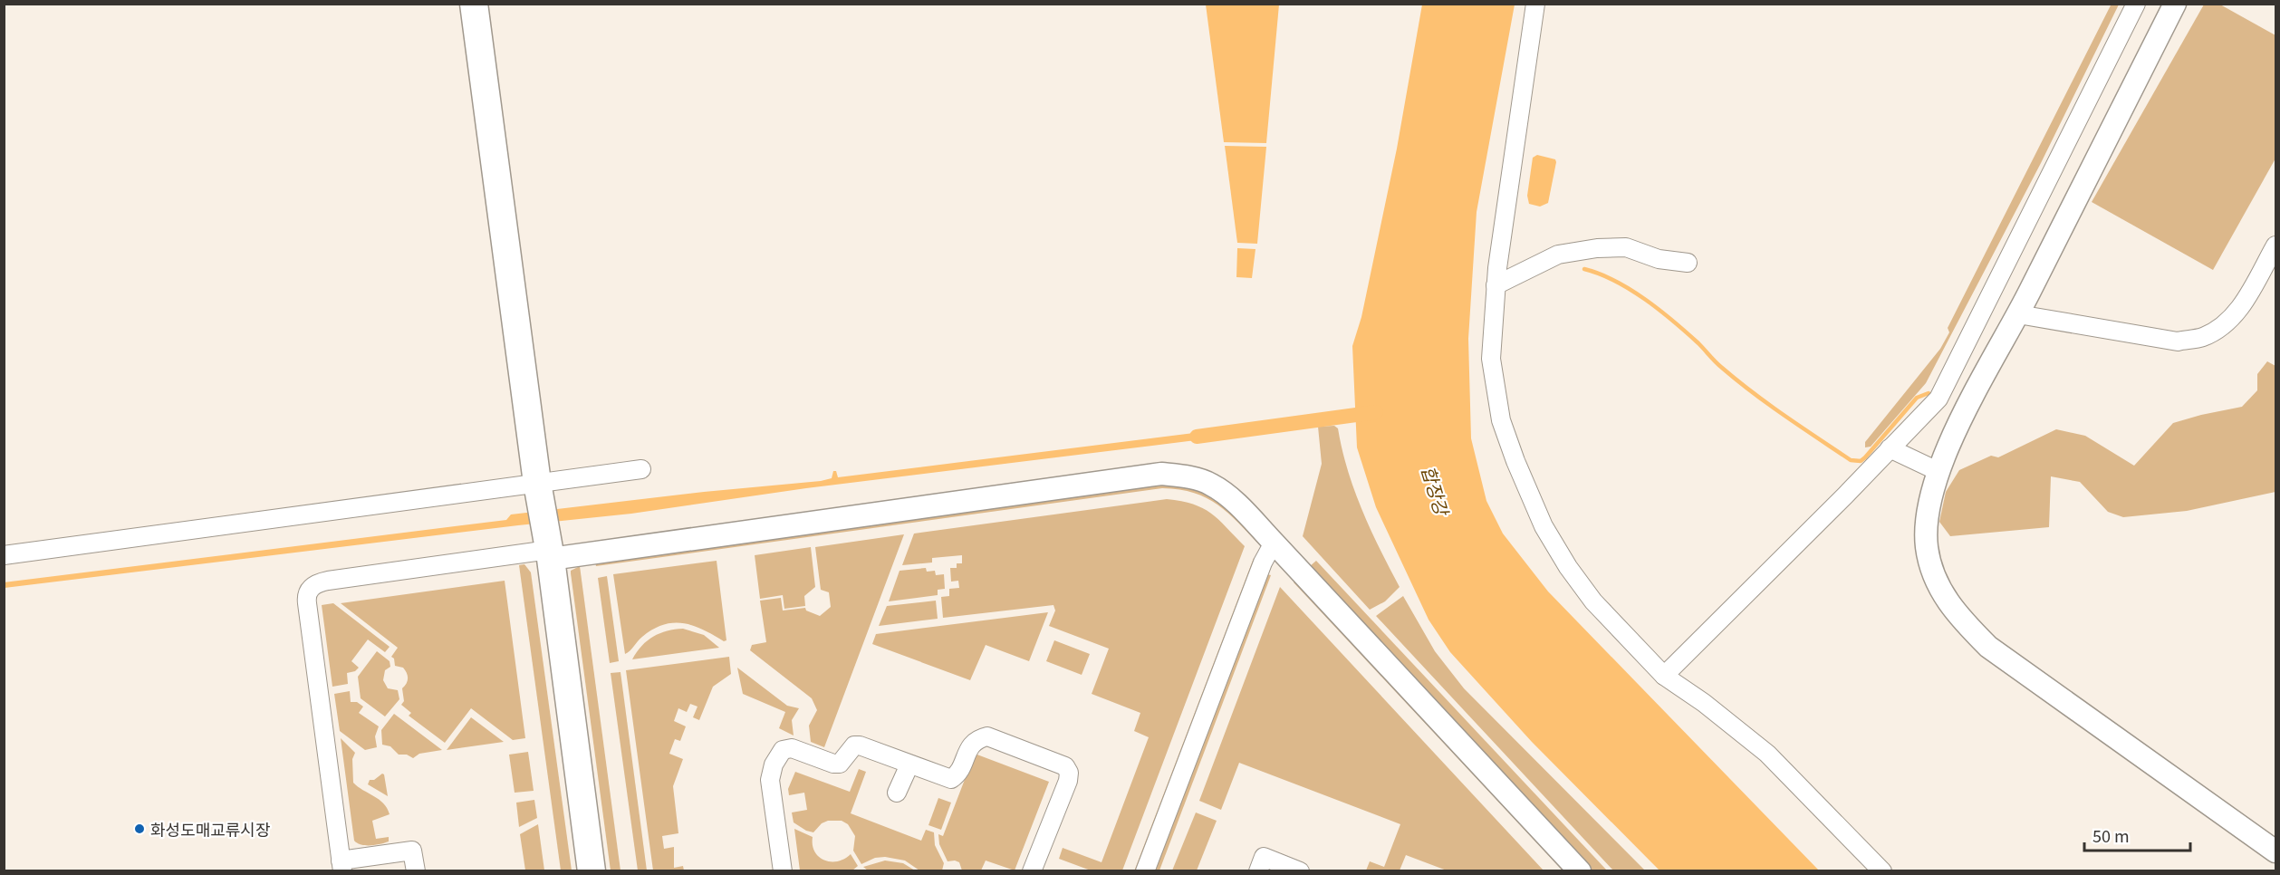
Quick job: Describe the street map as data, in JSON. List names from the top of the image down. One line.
{"water":["합장강"],"places":["화성도매교류시장"],"scale_bar":"50 m"}
